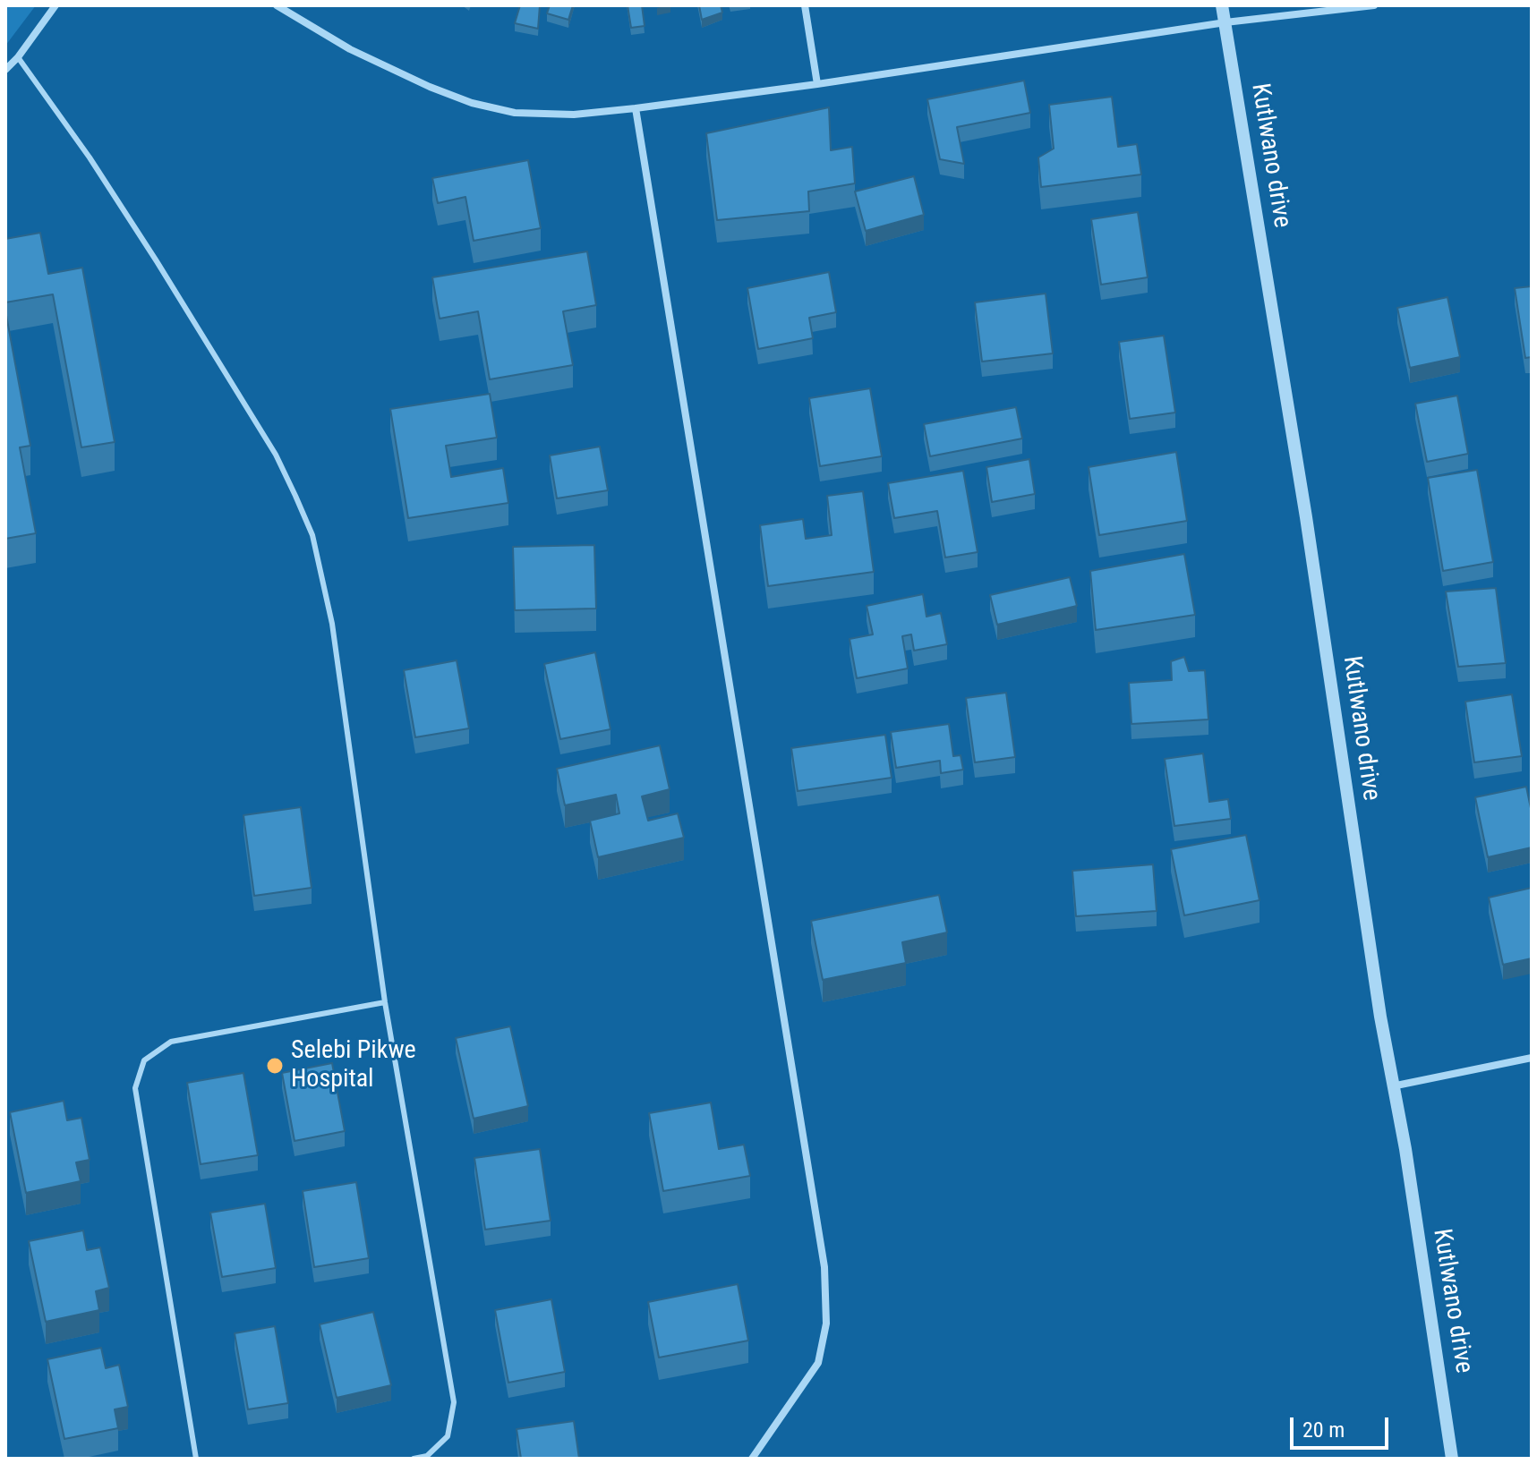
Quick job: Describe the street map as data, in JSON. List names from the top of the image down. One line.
{"streets":{"street":["Kutlwano drive"]},"places":["Selebi Pikwe Hospital"],"scale_bar":"20 m"}
